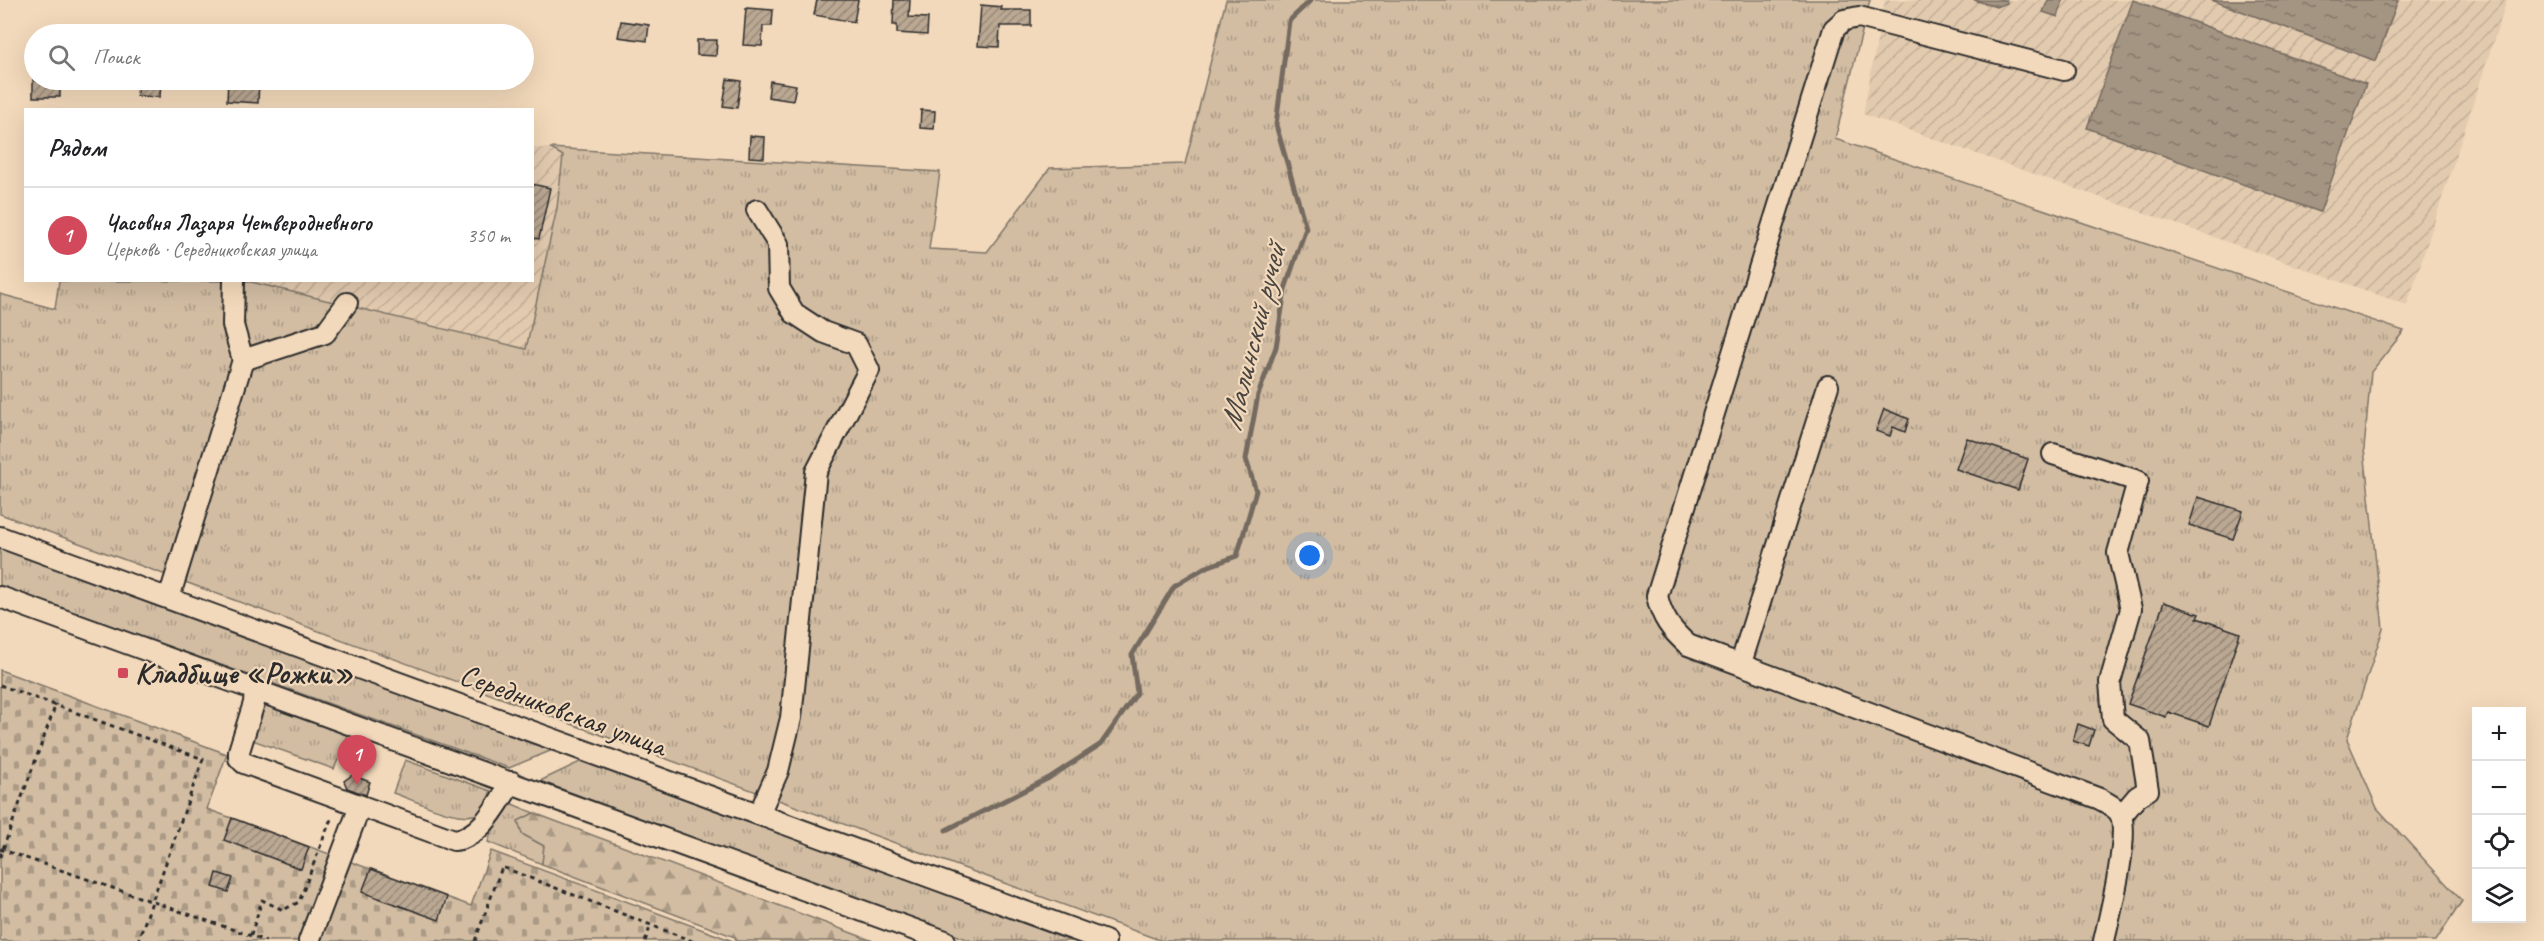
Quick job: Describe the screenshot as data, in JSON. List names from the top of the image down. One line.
{"streets":{"street":["Середниковская улица"]},"water":["Малинский ручей"],"places":{"transit":["Кладбище «Рожки»"]},"page":{"search":"Поиск","heading":"Рядом","list":[{"mark":"1","name":"Часовня Лазаря Четверодневного","note":"Церковь · Середниковская улица","value":"350 m"}],"map_buttons":["+","−"],"pins":"1"}}
